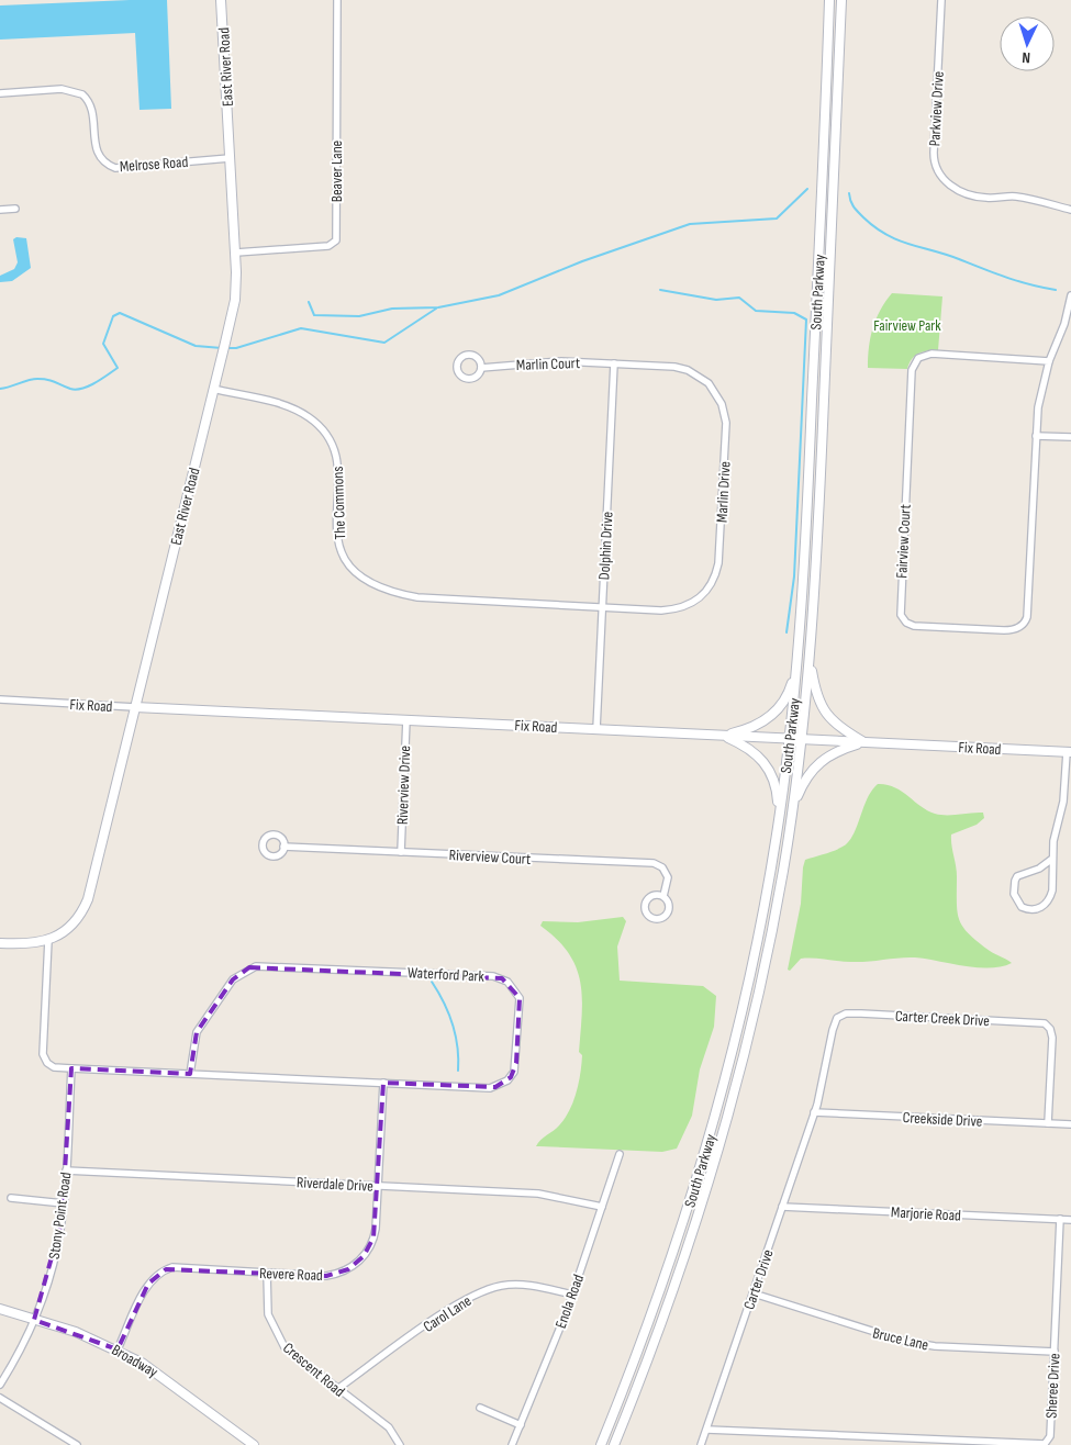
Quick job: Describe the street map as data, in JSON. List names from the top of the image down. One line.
{"streets":{"main road":["East River Road","South Parkway","Fix Road","Broadway"],"street":["Parkview Drive","Melrose Road","Beaver Lane","Marlin Court","Marlin Drive","The Commons","Fairview Court","Dolphin Drive","Riverview Drive","Riverview Court","Waterford Park","Carter Creek Drive","Creekside Drive","Riverdale Drive","Marjorie Road","Stony Point Road","Revere Road","Carter Drive","Enola Road","Carol Lane","Bruce Lane","Crescent Road","Sheree Drive"]},"crossings":[["East River Road","Melrose Road"],["East River Road","Beaver Lane"],["East River Road","The Commons"],["East River Road","Fix Road"],["East River Road","Waterford Park"],["South Parkway","Fix Road"],["Marlin Court","Marlin Drive"],["Marlin Court","Dolphin Drive"],["Marlin Drive","The Commons"],["Marlin Drive","Dolphin Drive"],["The Commons","Dolphin Drive"],["Dolphin Drive","Fix Road"],["Fix Road","Riverview Drive"],["Riverview Drive","Riverview Court"],["Waterford Park","Stony Point Road"],["Waterford Park","Revere Road"],["Carter Creek Drive","Creekside Drive"],["Carter Creek Drive","Carter Drive"],["Creekside Drive","Carter Drive"],["Riverdale Drive","Stony Point Road"],["Riverdale Drive","Revere Road"],["Riverdale Drive","Enola Road"],["Marjorie Road","Carter Drive"],["Marjorie Road","Sheree Drive"],["Stony Point Road","Broadway"],["Revere Road","Broadway"],["Revere Road","Crescent Road"],["Carter Drive","Bruce Lane"],["Carter Drive","Sheree Drive"],["Enola Road","Carol Lane"],["Carol Lane","Crescent Road"],["Bruce Lane","Sheree Drive"]],"parks":["Fairview Park"],"north":"bottom"}
